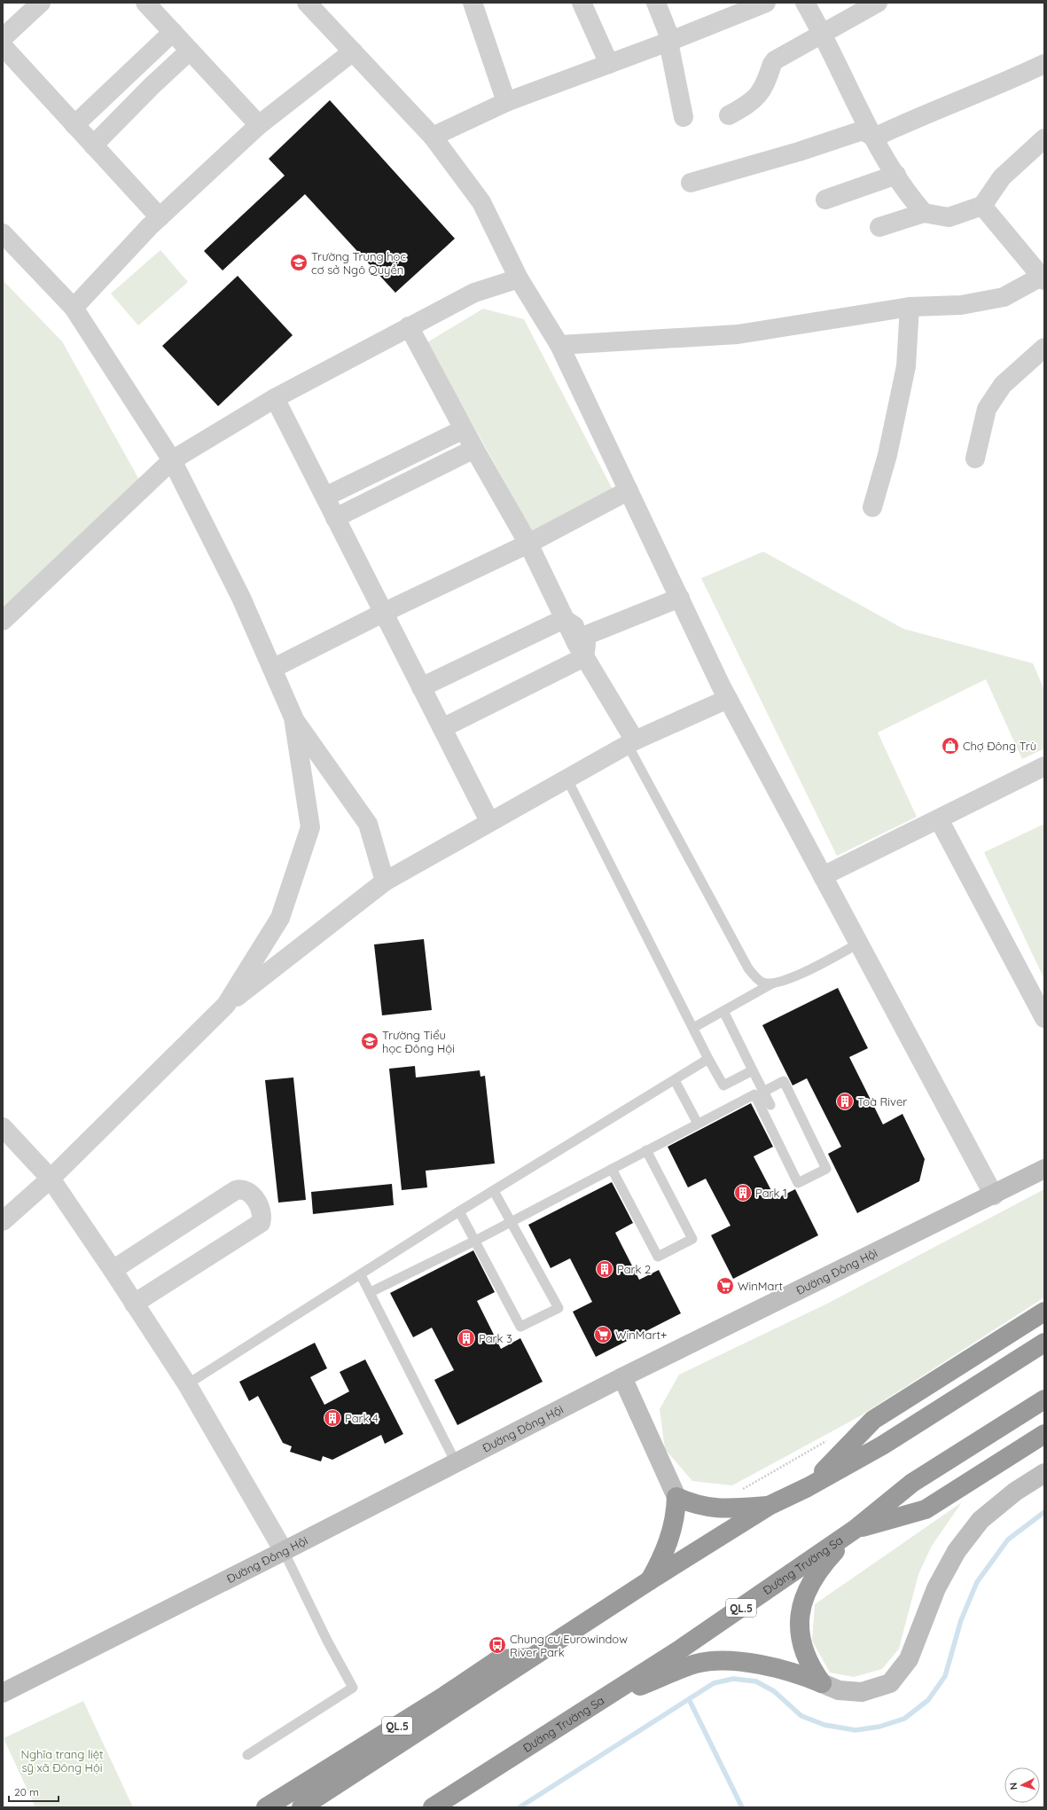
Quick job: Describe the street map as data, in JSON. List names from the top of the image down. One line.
{"streets":{"highway":["Đường Trường Sa","QL.5"],"street":["Đường Đông Hội"]},"parks":["Nghĩa trang liệt sỹ xã Đông Hội"],"places":{"school or university":["Trường Trung học cơ sở Ngô Quyền","Trường Tiểu học Đông Hội"],"shop":["Chợ Đông Trù"],"building":["Toà River","Park 1","Park 2","Park 3","Park 4"],"supermarket":["WinMart","WinMart+"],"bus stop":["Chung cư Eurowindow River Park"]},"scale_bar":"20 m","north":"left"}
